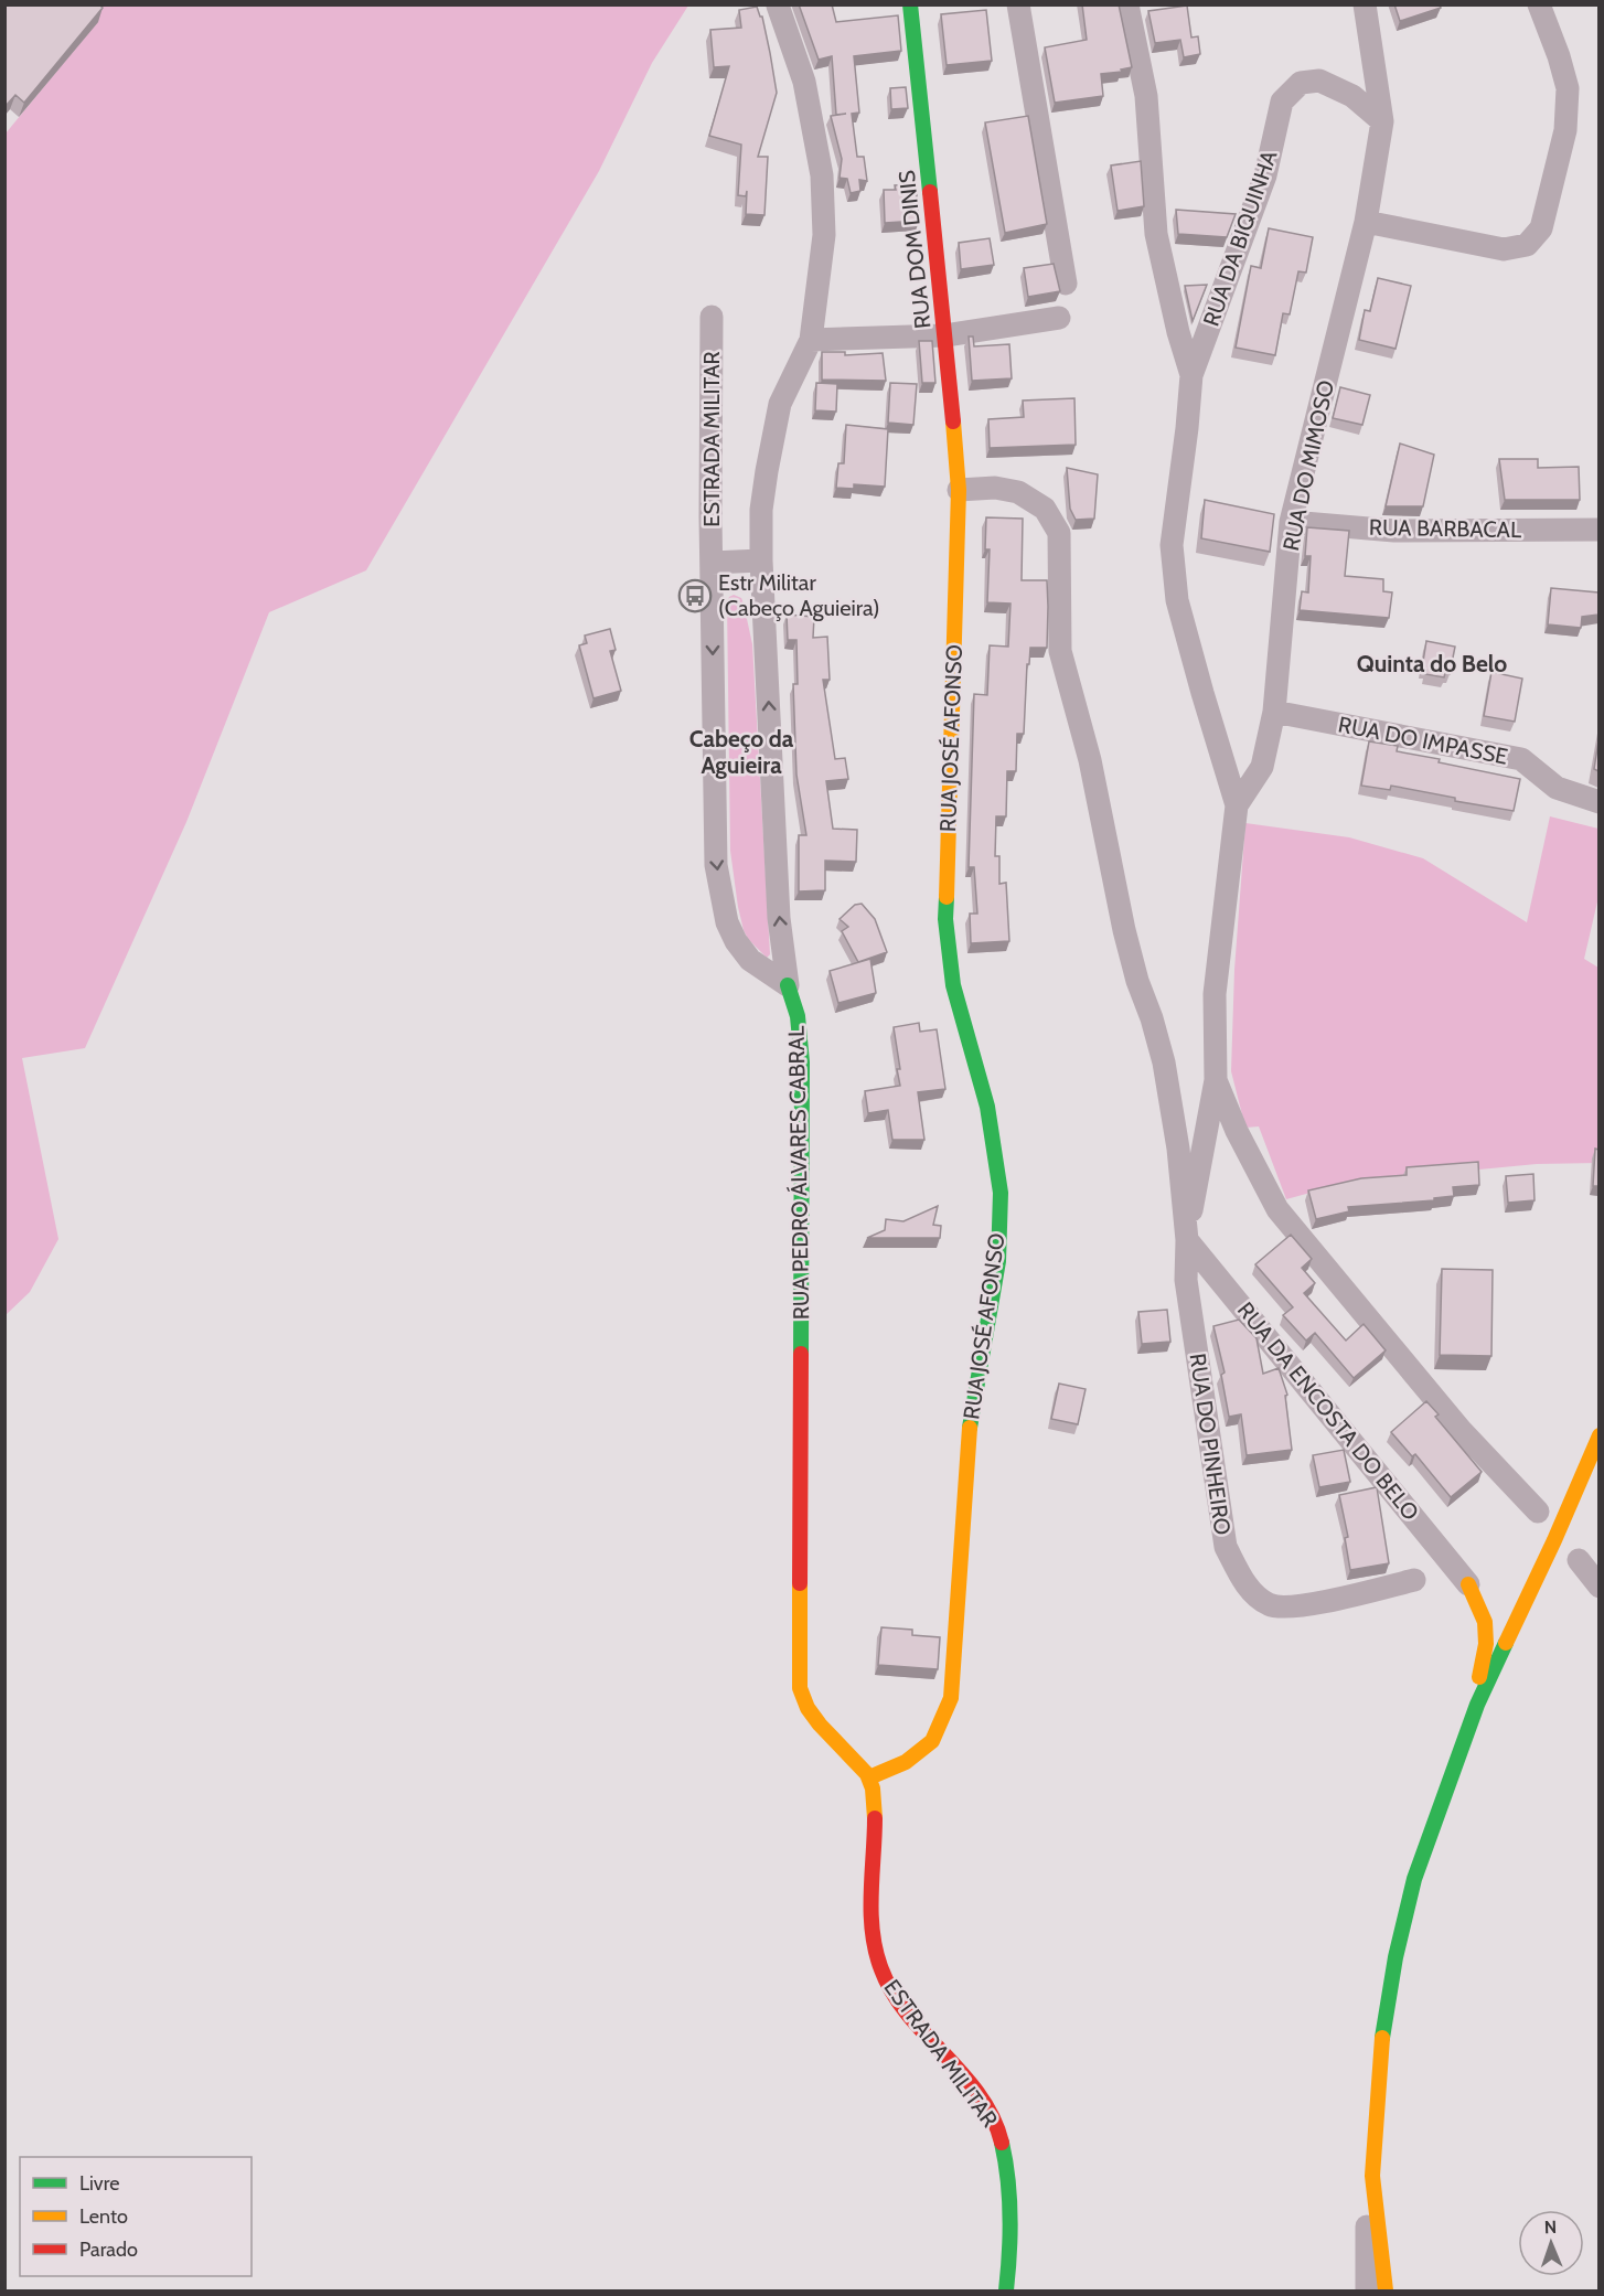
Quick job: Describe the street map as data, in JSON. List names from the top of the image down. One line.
{"streets":{"street":["RUA DA BIQUINHA","RUA DOM DINIS","ESTRADA MILITAR","RUA DO MIMOSO","RUA BARBACAL","RUA JOSÉ AFONSO","RUA DO IMPASSE","RUA PEDRO ÁLVARES CABRAL","RUA DA ENCOSTA DO BELO","RUA DO PINHEIRO"]},"crossings":[["RUA DA BIQUINHA","RUA DO MIMOSO"],["RUA DOM DINIS","RUA JOSÉ AFONSO"],["ESTRADA MILITAR","RUA JOSÉ AFONSO"],["ESTRADA MILITAR","RUA PEDRO ÁLVARES CABRAL"],["RUA DO MIMOSO","RUA BARBACAL"],["RUA DO MIMOSO","RUA DO IMPASSE"],["RUA JOSÉ AFONSO","RUA PEDRO ÁLVARES CABRAL"],["RUA DA ENCOSTA DO BELO","RUA DO PINHEIRO"]],"districts":["Quinta do Belo","Cabeço da Aguieira"],"places":{"bus stop":["Estr Militar (Cabeço Aguieira)"]},"legend":["Livre","Lento","Parado"],"north":"top"}
